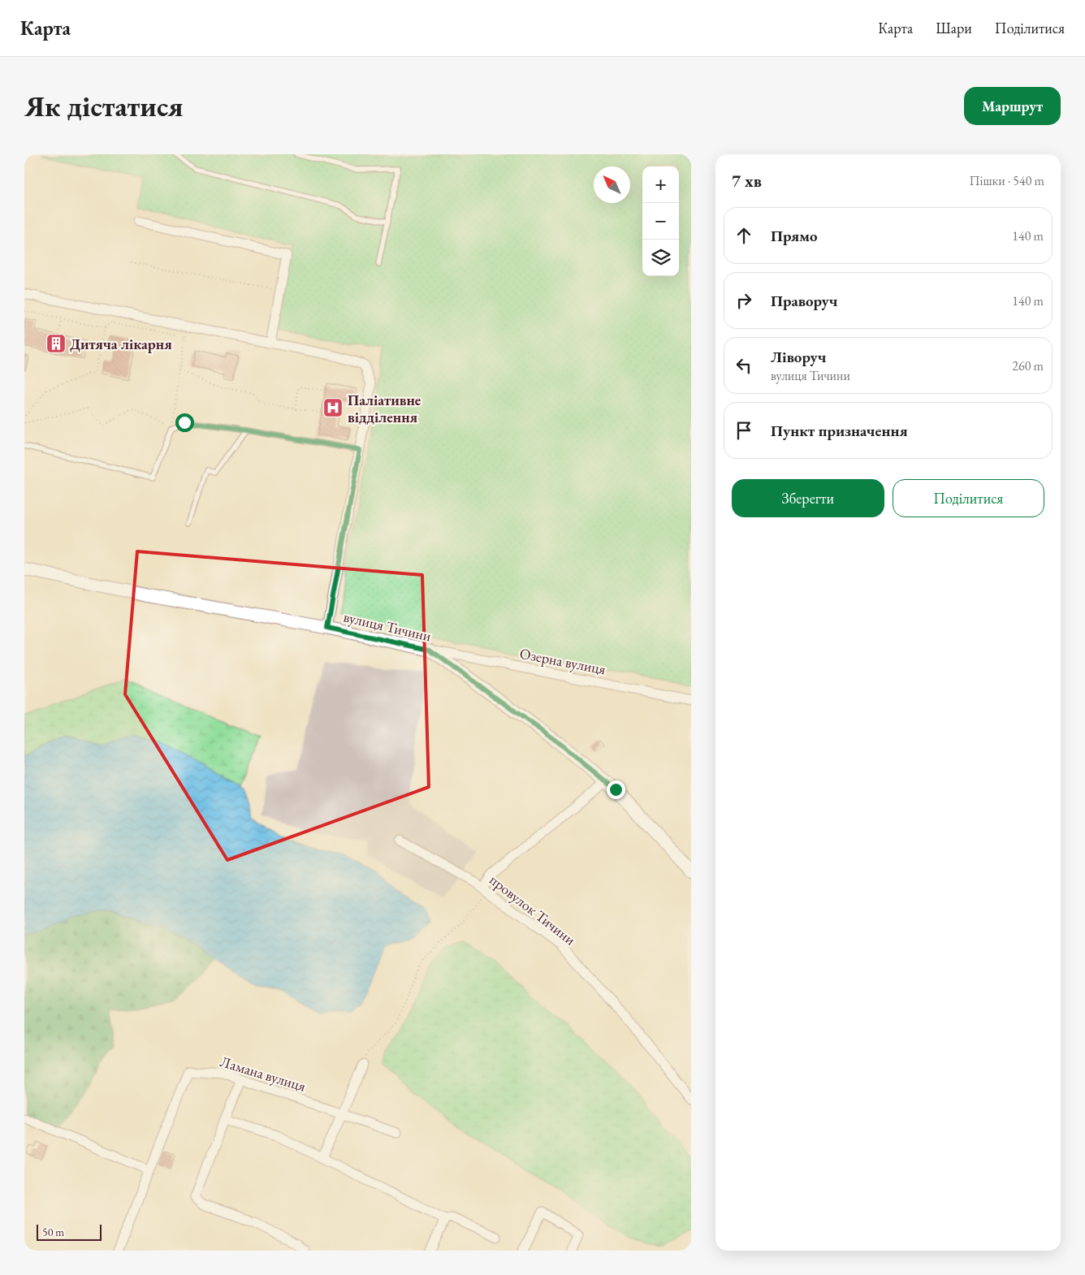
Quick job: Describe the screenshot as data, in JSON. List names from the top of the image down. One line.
{"streets":{"street":["вулиця Тичини","Озерна вулиця","провулок Тичини","Ламана вулиця"]},"crossings":[["вулиця Тичини","Озерна вулиця"]],"places":{"building":["Дитяча лікарня"],"hospital":["Паліативне відділення"]},"scale_bar":"50 m","north":"top left","page":{"header":"Карта","nav":["Карта","Шари","Поділитися"],"buttons":["Маршрут",["Зберегти","Поділитися"]],"title":"Як дістатися","heading":["7 хв","Пішки · 540 m"],"map_buttons":["+","−"],"list":[["Прямо","140 m"],["Праворуч","140 m"],["Ліворуч","вулиця Тичини","260 m"],"Пункт призначення"],"scale":"50 m"}}
